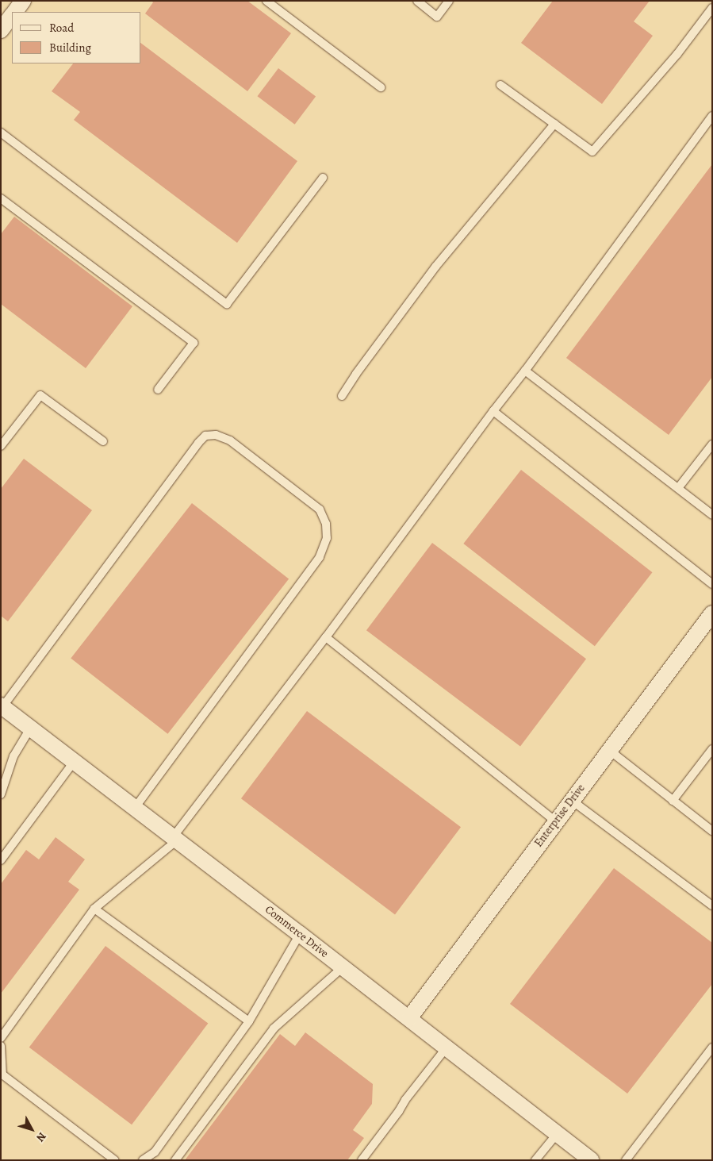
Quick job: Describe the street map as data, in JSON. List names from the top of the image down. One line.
{"streets":{"street":["Enterprise Drive","Commerce Drive"]},"crossings":[["Enterprise Drive","Commerce Drive"]],"legend":["Road","Building"],"north":"bottom right"}
